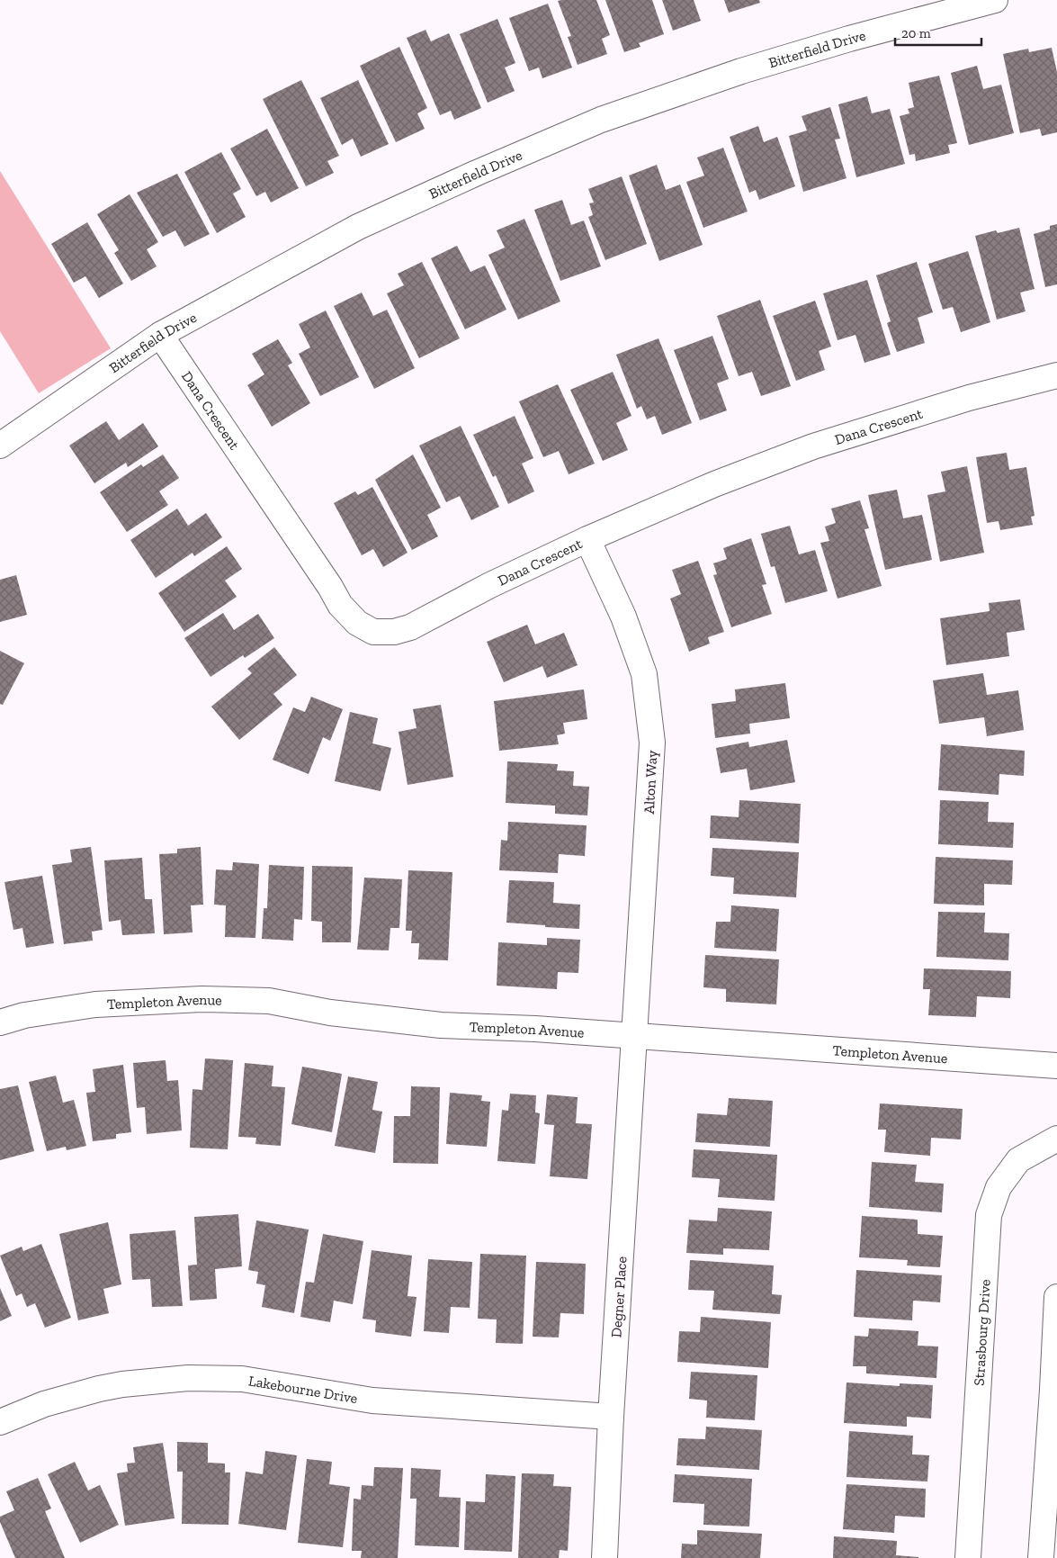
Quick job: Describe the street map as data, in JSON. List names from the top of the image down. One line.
{"streets":{"street":["Bitterfield Drive","Dana Crescent","Alton Way","Templeton Avenue","Degner Place","Strasbourg Drive","Lakebourne Drive"]},"crossings":[["Bitterfield Drive","Dana Crescent"],["Dana Crescent","Alton Way"],["Alton Way","Templeton Avenue"],["Alton Way","Degner Place"],["Templeton Avenue","Degner Place"],["Degner Place","Lakebourne Drive"]],"scale_bar":"20 m"}
